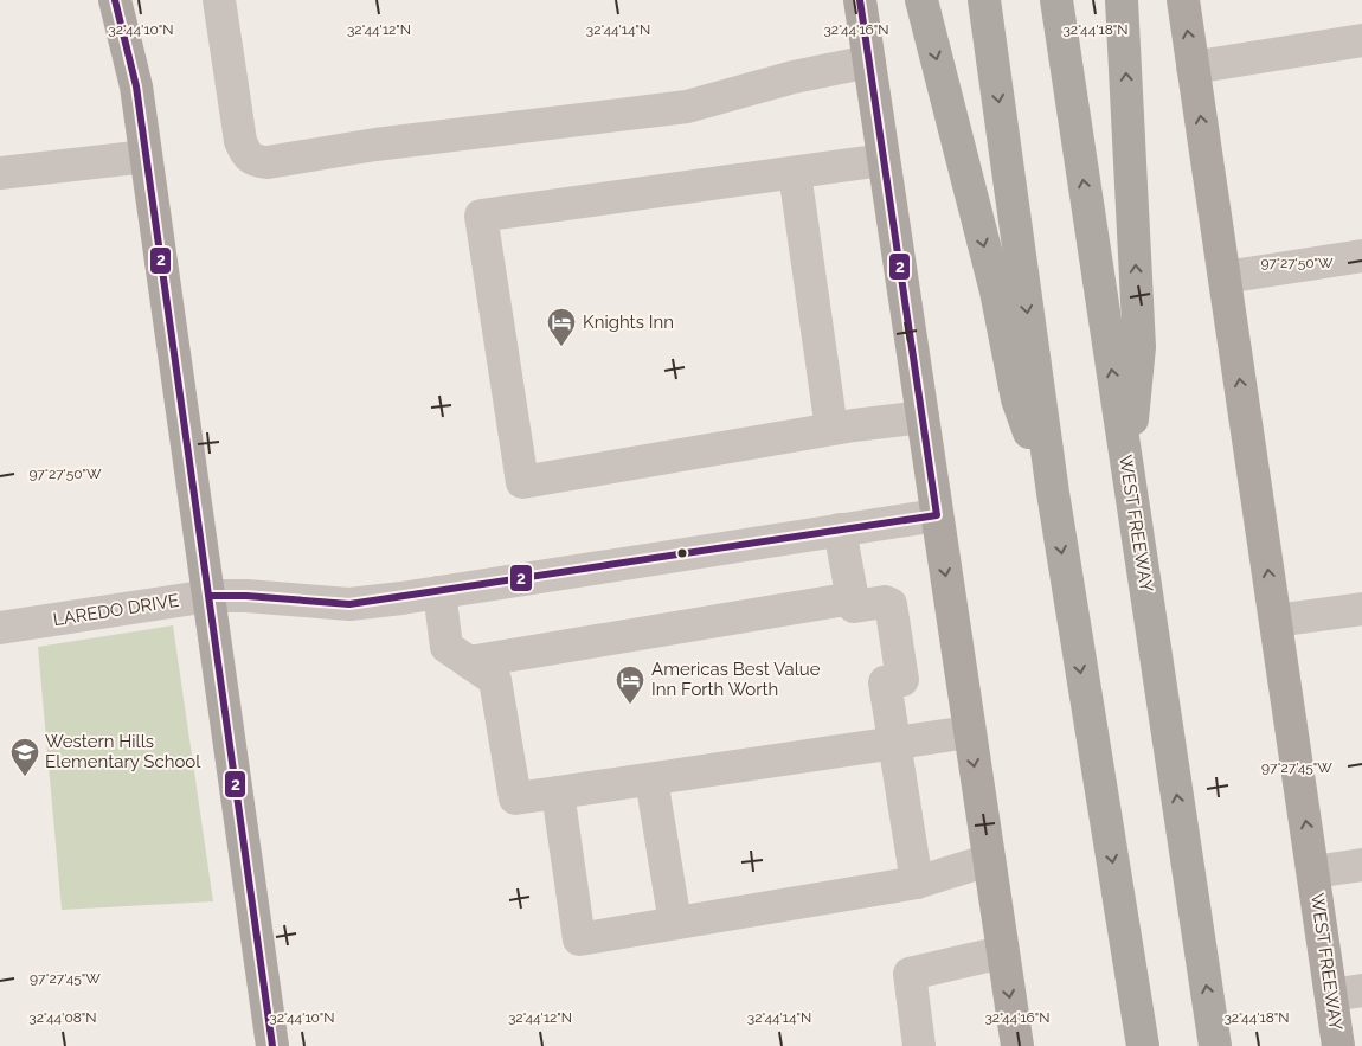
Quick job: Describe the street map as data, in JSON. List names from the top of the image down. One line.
{"streets":{"highway":["WEST FREEWAY"],"street":["LAREDO DRIVE"]},"places":{"hotel":["Knights Inn","Americas Best Value Inn Forth Worth"],"school or university":["Western Hills Elementary School"]},"lines":["transit line 2"],"coordinates":["32°44'10\"N","32°44'12\"N","32°44'14\"N","32°44'16\"N","32°44'18\"N","97°27'50\"W","97°27'45\"W","32°44'08\"N"]}
